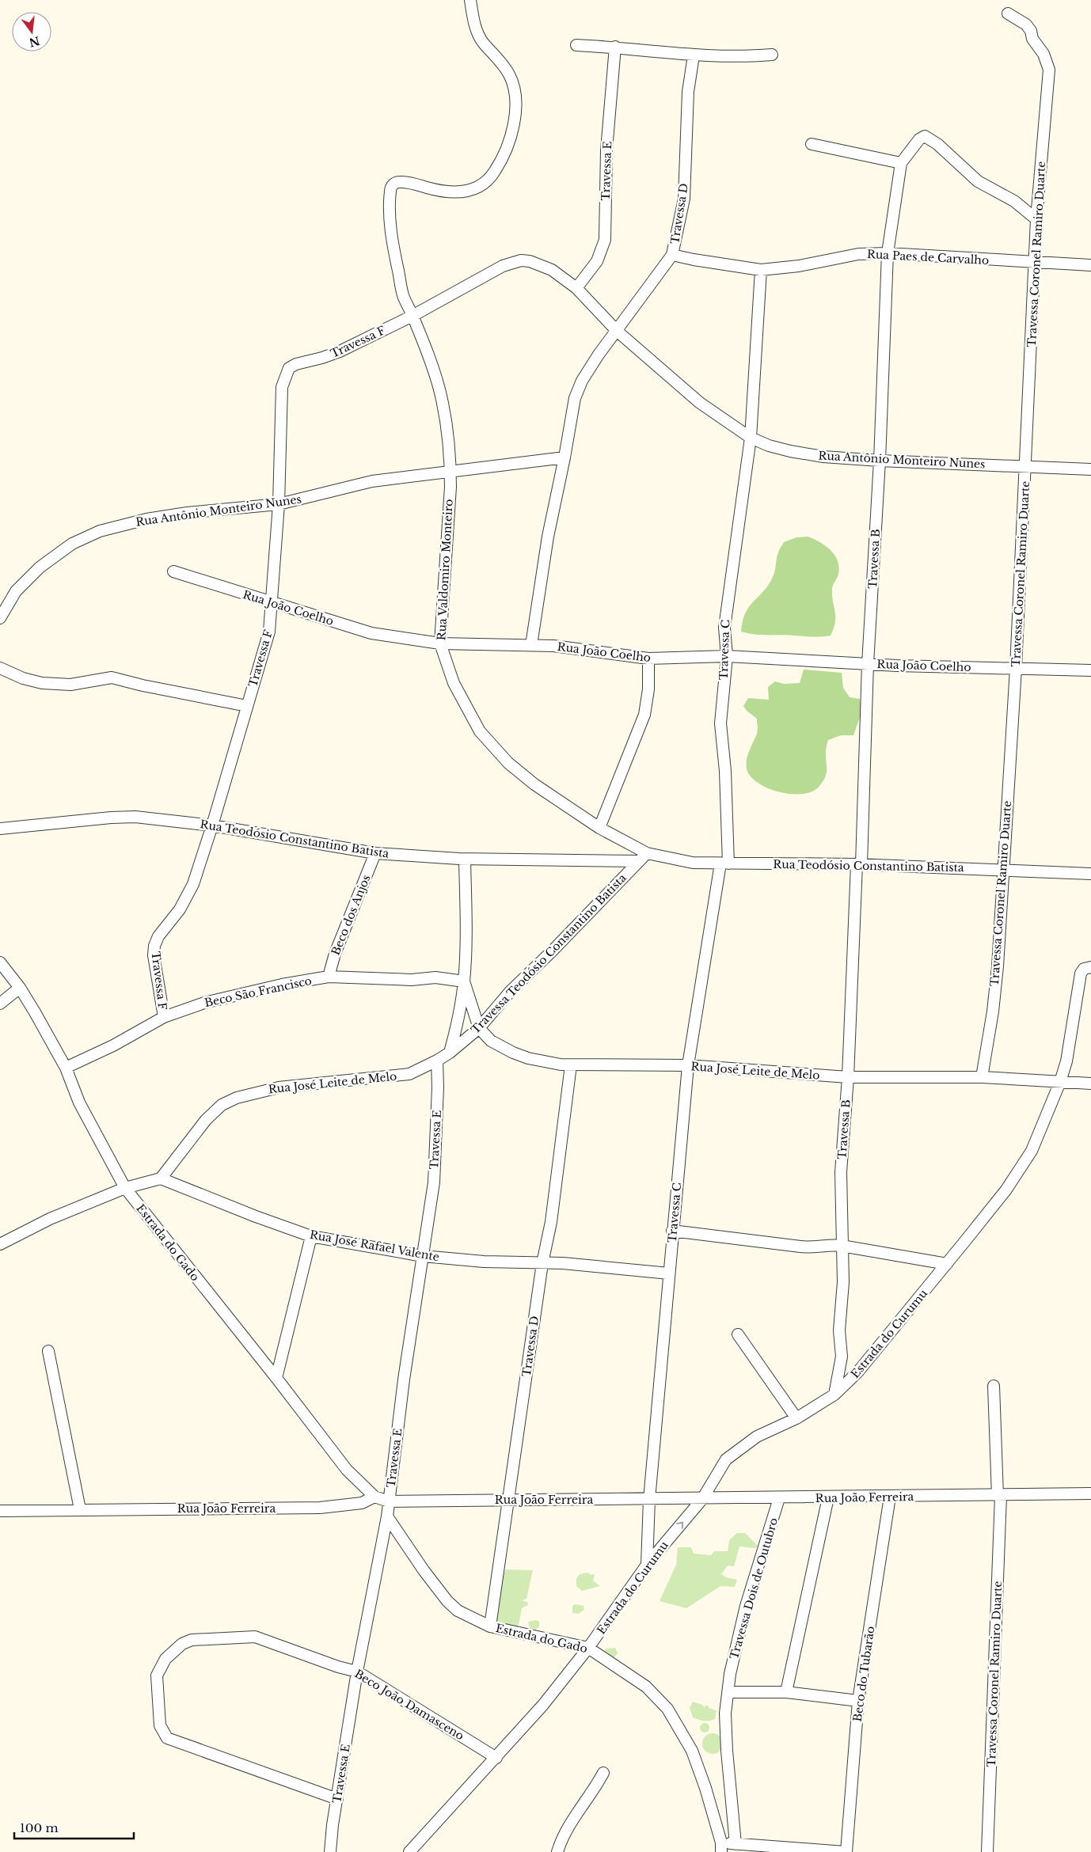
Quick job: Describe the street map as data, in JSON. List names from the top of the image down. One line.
{"streets":{"street":["Travessa E","Travessa D","Travessa Coronel Ramiro Duarte","Rua Paes de Carvalho","Travessa F","Rua Antônio Monteiro Nunes","Travessa B","Rua Valdomiro Monteiro","Rua João Coelho","Travessa C","Rua Teodósio Constantino Batista","Beco dos Anjos","Travessa Teodósio Constantino Batista","Beco São Francisco","Rua José Leite de Melo","Estrada do Gado","Rua José Rafael Valente","Estrada do Curumu","Rua João Ferreira","Travessa Dois de Outubro","Beco do Tubarão","Beco João Damasceno"]},"crossings":[["Travessa E","Rua Antônio Monteiro Nunes"],["Travessa E","Rua José Leite de Melo"],["Travessa E","Estrada do Gado"],["Travessa E","Rua José Rafael Valente"],["Travessa E","Rua João Ferreira"],["Travessa E","Beco João Damasceno"],["Travessa D","Rua Paes de Carvalho"],["Travessa D","Rua Antônio Monteiro Nunes"],["Travessa D","Rua João Coelho"],["Travessa D","Rua José Leite de Melo"],["Travessa D","Estrada do Gado"],["Travessa D","Rua José Rafael Valente"],["Travessa D","Rua João Ferreira"],["Travessa Coronel Ramiro Duarte","Rua Paes de Carvalho"],["Travessa Coronel Ramiro Duarte","Rua Antônio Monteiro Nunes"],["Travessa Coronel Ramiro Duarte","Rua João Coelho"],["Travessa Coronel Ramiro Duarte","Rua Teodósio Constantino Batista"],["Travessa Coronel Ramiro Duarte","Rua José Leite de Melo"],["Travessa Coronel Ramiro Duarte","Rua João Ferreira"],["Rua Paes de Carvalho","Travessa B"],["Rua Paes de Carvalho","Travessa C"],["Travessa F","Rua Antônio Monteiro Nunes"],["Travessa F","Rua Valdomiro Monteiro"],["Travessa F","Rua João Coelho"],["Travessa F","Rua Teodósio Constantino Batista"],["Travessa F","Beco São Francisco"],["Rua Antônio Monteiro Nunes","Travessa B"],["Rua Antônio Monteiro Nunes","Rua Valdomiro Monteiro"],["Rua Antônio Monteiro Nunes","Travessa C"],["Travessa B","Rua João Coelho"],["Travessa B","Rua Teodósio Constantino Batista"],["Travessa B","Rua José Leite de Melo"],["Travessa B","Estrada do Curumu"],["Rua Valdomiro Monteiro","Rua João Coelho"],["Rua Valdomiro Monteiro","Rua Teodósio Constantino Batista"],["Rua Valdomiro Monteiro","Travessa Teodósio Constantino Batista"],["Rua João Coelho","Travessa C"],["Travessa C","Rua Teodósio Constantino Batista"],["Travessa C","Rua José Leite de Melo"],["Travessa C","Rua José Rafael Valente"],["Travessa C","Estrada do Curumu"],["Travessa C","Rua João Ferreira"],["Rua Teodósio Constantino Batista","Beco dos Anjos"],["Rua Teodósio Constantino Batista","Travessa Teodósio Constantino Batista"],["Beco dos Anjos","Beco São Francisco"],["Travessa Teodósio Constantino Batista","Rua José Leite de Melo"],["Beco São Francisco","Rua José Leite de Melo"],["Beco São Francisco","Estrada do Gado"],["Rua José Leite de Melo","Rua José Rafael Valente"],["Rua José Leite de Melo","Estrada do Curumu"],["Estrada do Gado","Estrada do Curumu"],["Estrada do Gado","Rua João Ferreira"],["Estrada do Curumu","Rua João Ferreira"],["Estrada do Curumu","Beco João Damasceno"],["Rua João Ferreira","Travessa Dois de Outubro"],["Rua João Ferreira","Beco do Tubarão"]],"scale_bar":"100 m","north":"bottom"}
